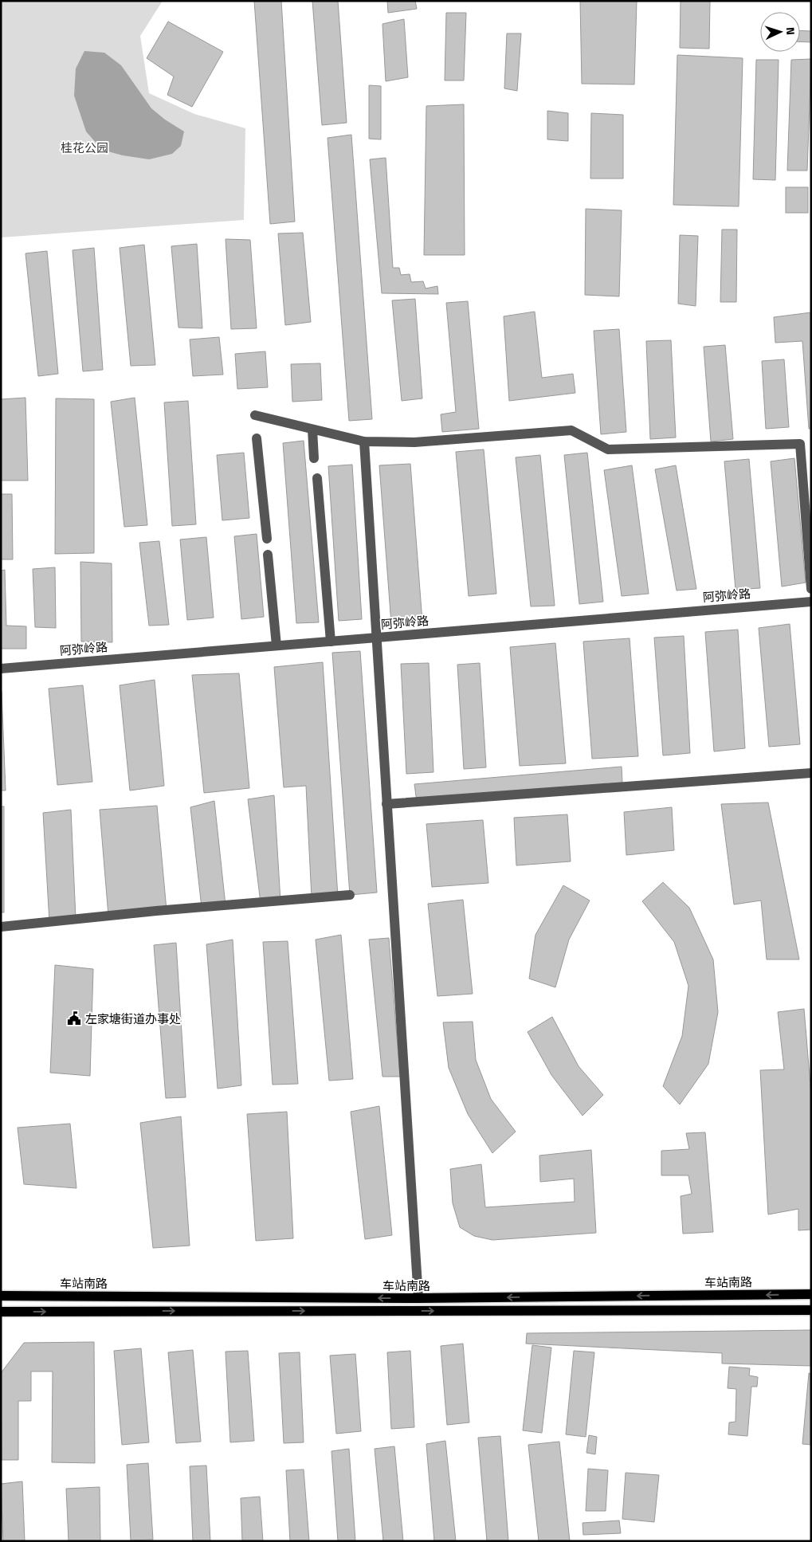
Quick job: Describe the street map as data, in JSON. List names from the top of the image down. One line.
{"streets":{"main road":["车站南路"],"street":["阿弥岭路"]},"parks":["桂花公园"],"places":{"public building":["左家塘街道办事处"]},"north":"right"}
